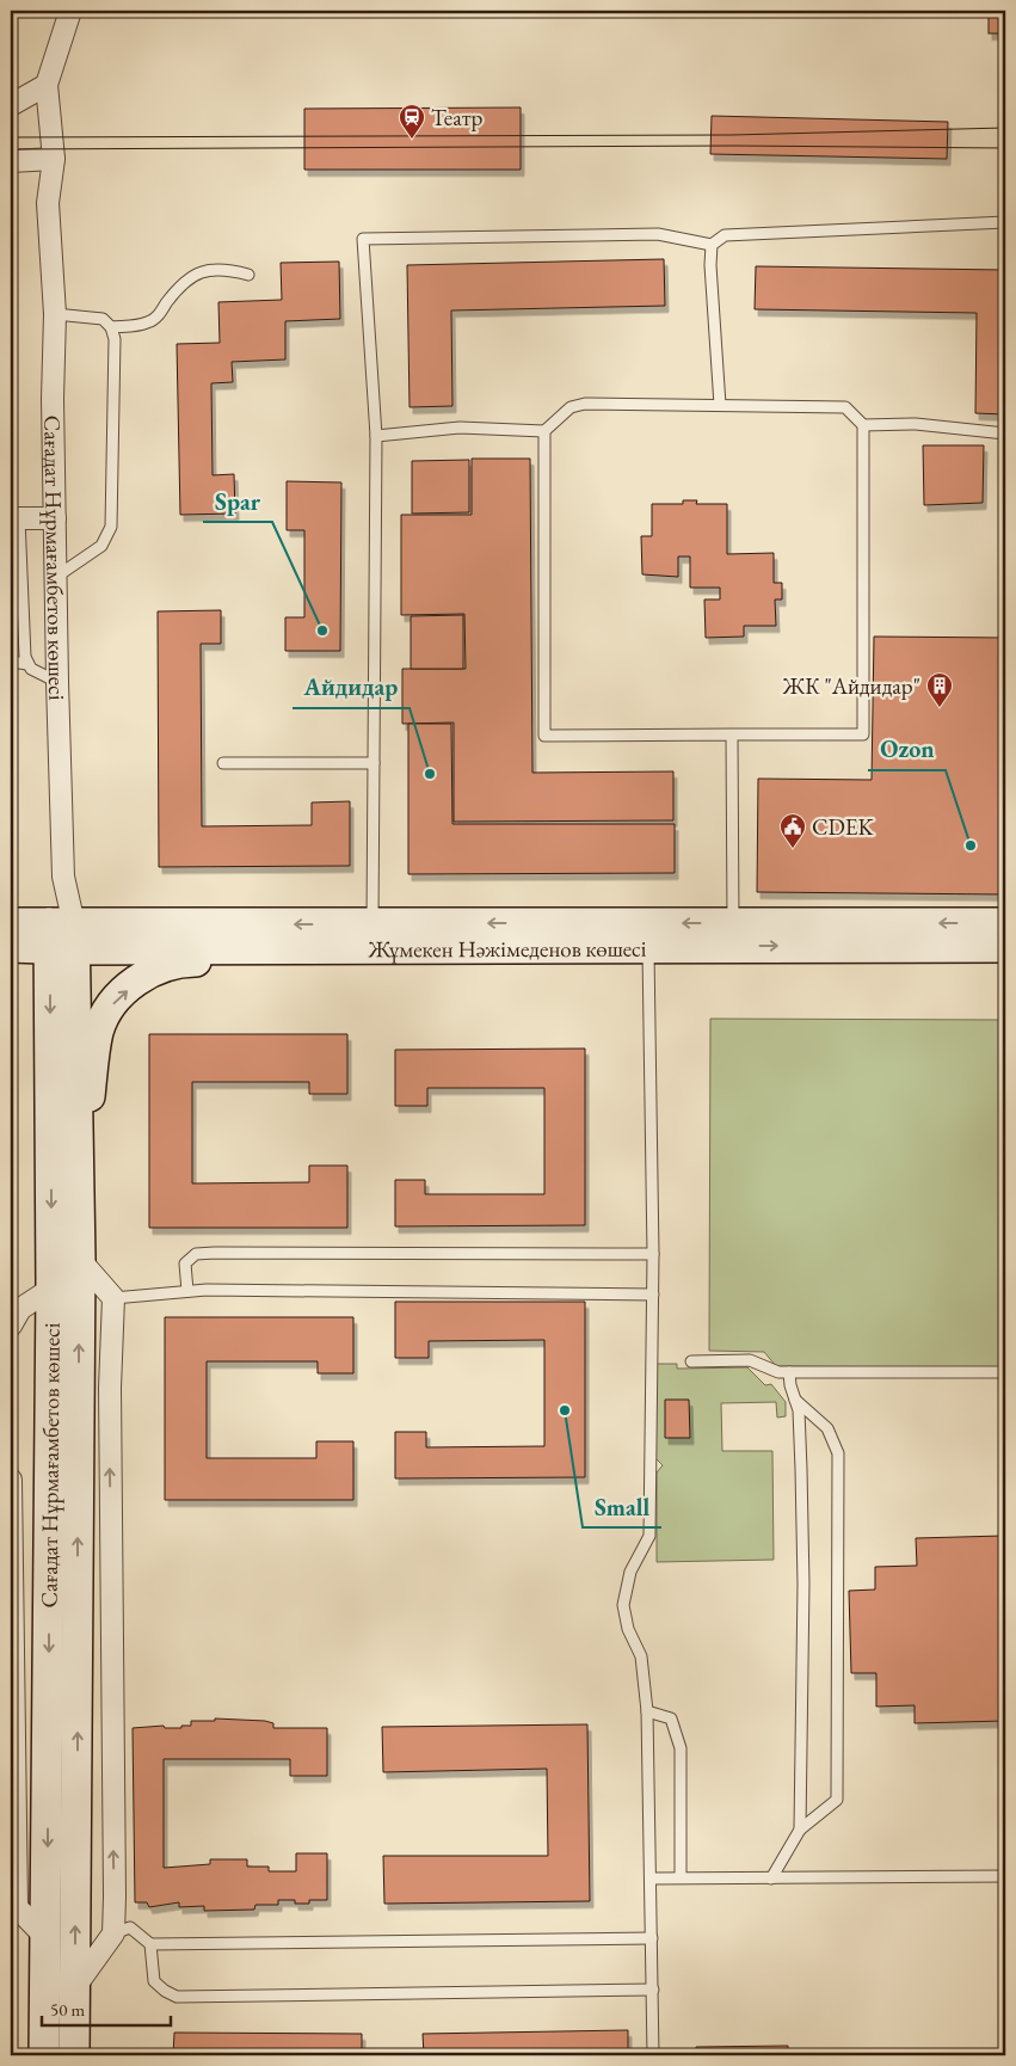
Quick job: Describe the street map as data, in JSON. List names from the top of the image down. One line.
{"streets":{"street":["Сағадат Нұрмағамбетов көшесі","Жұмекен Нәжімеденов көшесі"]},"crossings":[["Сағадат Нұрмағамбетов көшесі","Жұмекен Нәжімеденов көшесі"]],"places":{"station":["Театр"],"other":["Spar","Айдидар","Ozon","Small"],"building":["ЖК \"Айдидар\""],"public building":["CDEK"]},"scale_bar":"50 m"}
